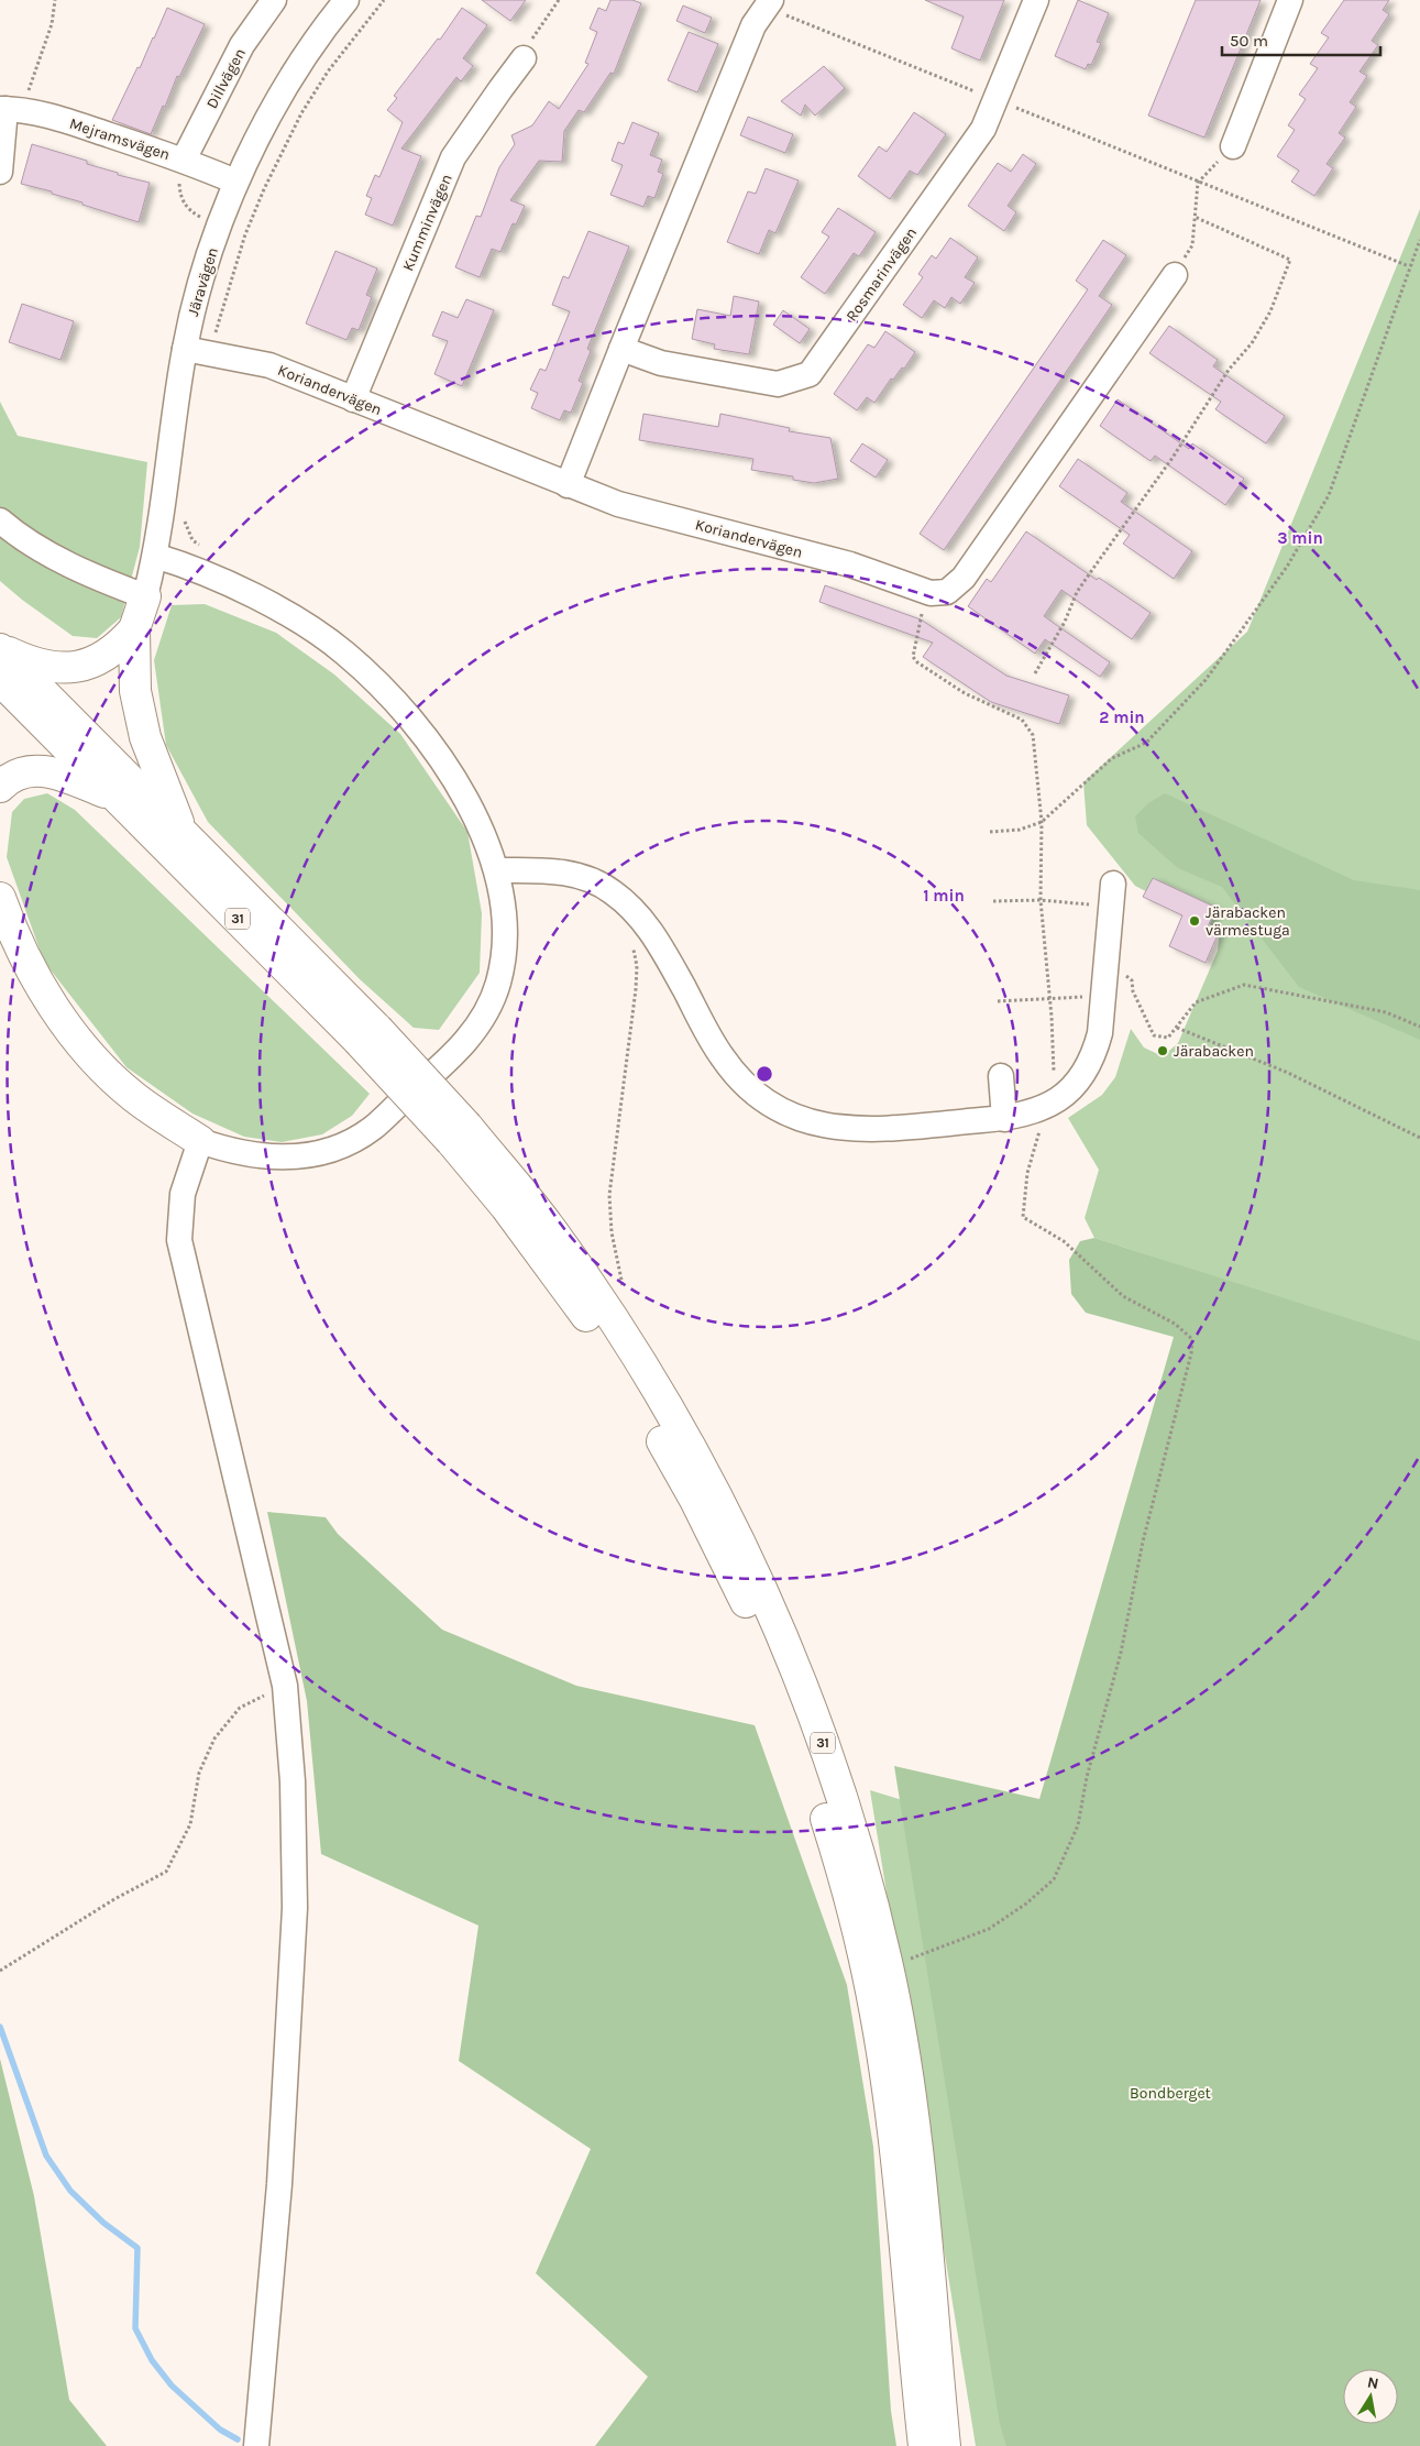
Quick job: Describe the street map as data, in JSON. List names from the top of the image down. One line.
{"streets":{"highway":["31"],"street":["Dillvägen","Mejramsvägen","Kumminvägen","Rosmarinvägen","Järavägen","Koriandervägen"]},"crossings":[["Dillvägen","Mejramsvägen"],["Mejramsvägen","Järavägen"],["Kumminvägen","Koriandervägen"],["Järavägen","Koriandervägen"]],"parks":["Bondberget"],"places":["Järabacken värmestuga","Järabacken"],"scale_bar":"50 m","north":"top","rings":["3 min","2 min","1 min"]}
